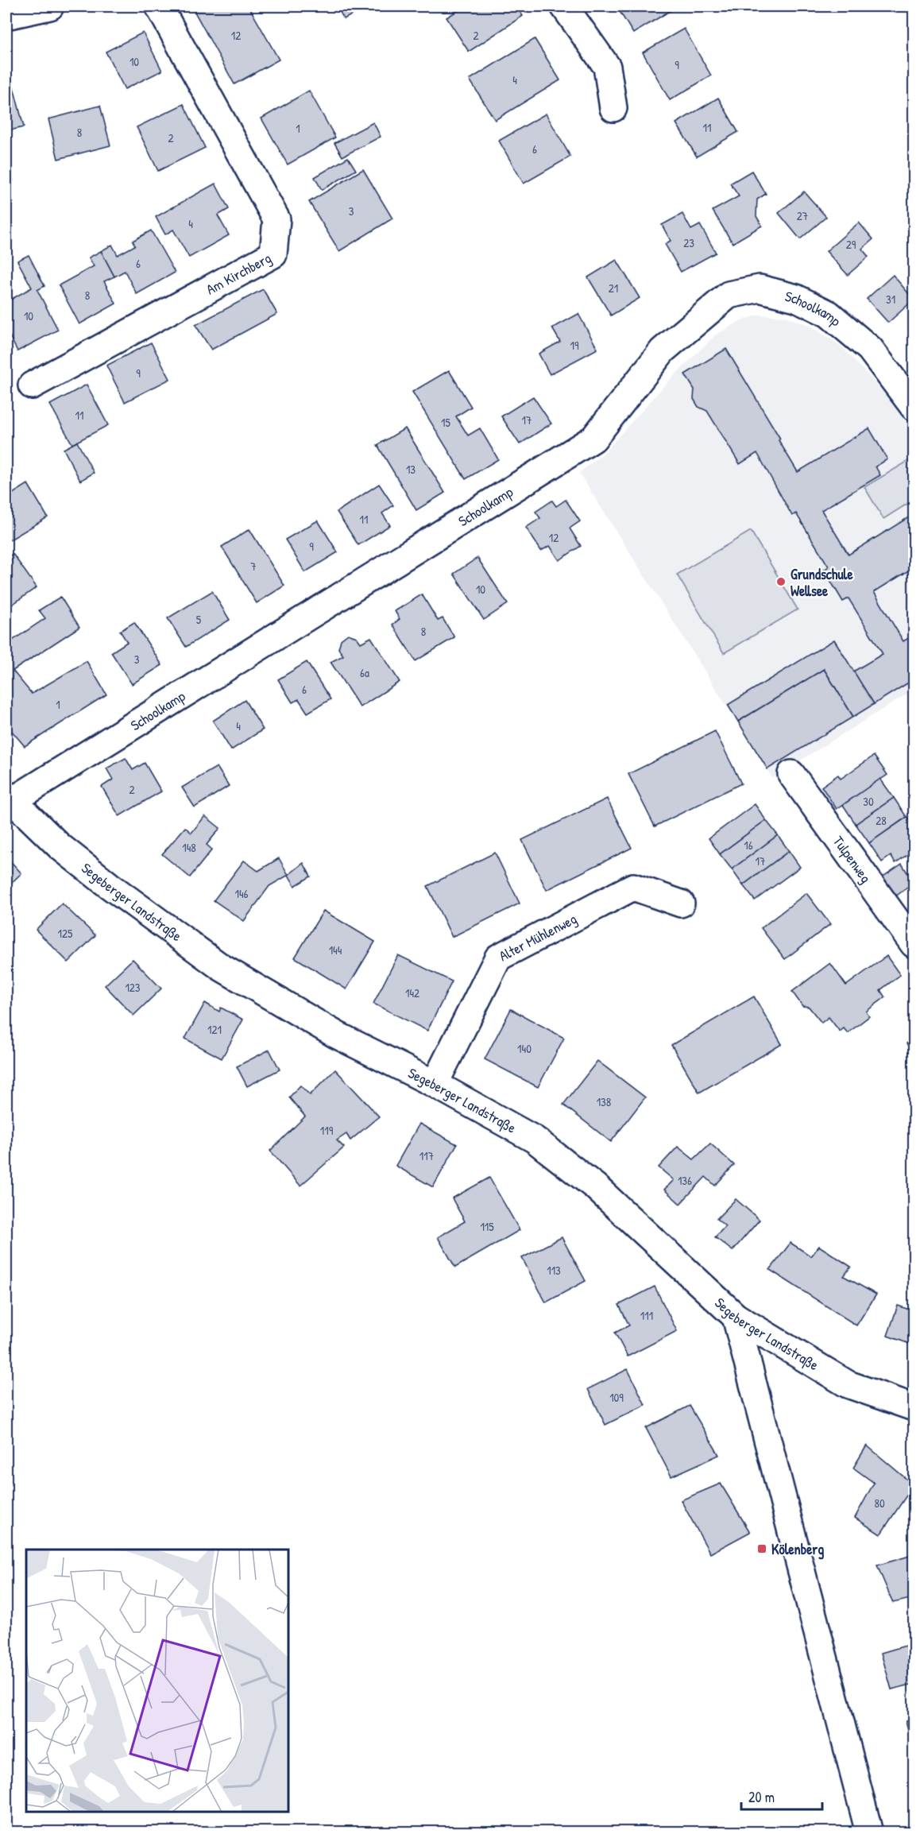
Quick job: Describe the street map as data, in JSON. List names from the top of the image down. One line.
{"streets":{"street":["Am Kirchberg","Schoolkamp","Tulpenweg","Segeberger Landstraße","Alter Mühlenweg"]},"crossings":[["Schoolkamp","Segeberger Landstraße"],["Segeberger Landstraße","Alter Mühlenweg"]],"places":{"other":["Grundschule Wellsee"],"transit":["Kölenberg"]},"house_numbers":["12","2","10","9","4","11","1","8","2","6","3","27","4","23","29","6","21","8","31","10","19","9","11","17","15","13","11","12","9","7","10","5","8","3","6a","6","1","4","2","30","28","16","148","17","146","125","144","123","142","121","140","138","119","117","136","115","113","111","109","80"],"scale_bar":"20 m"}
